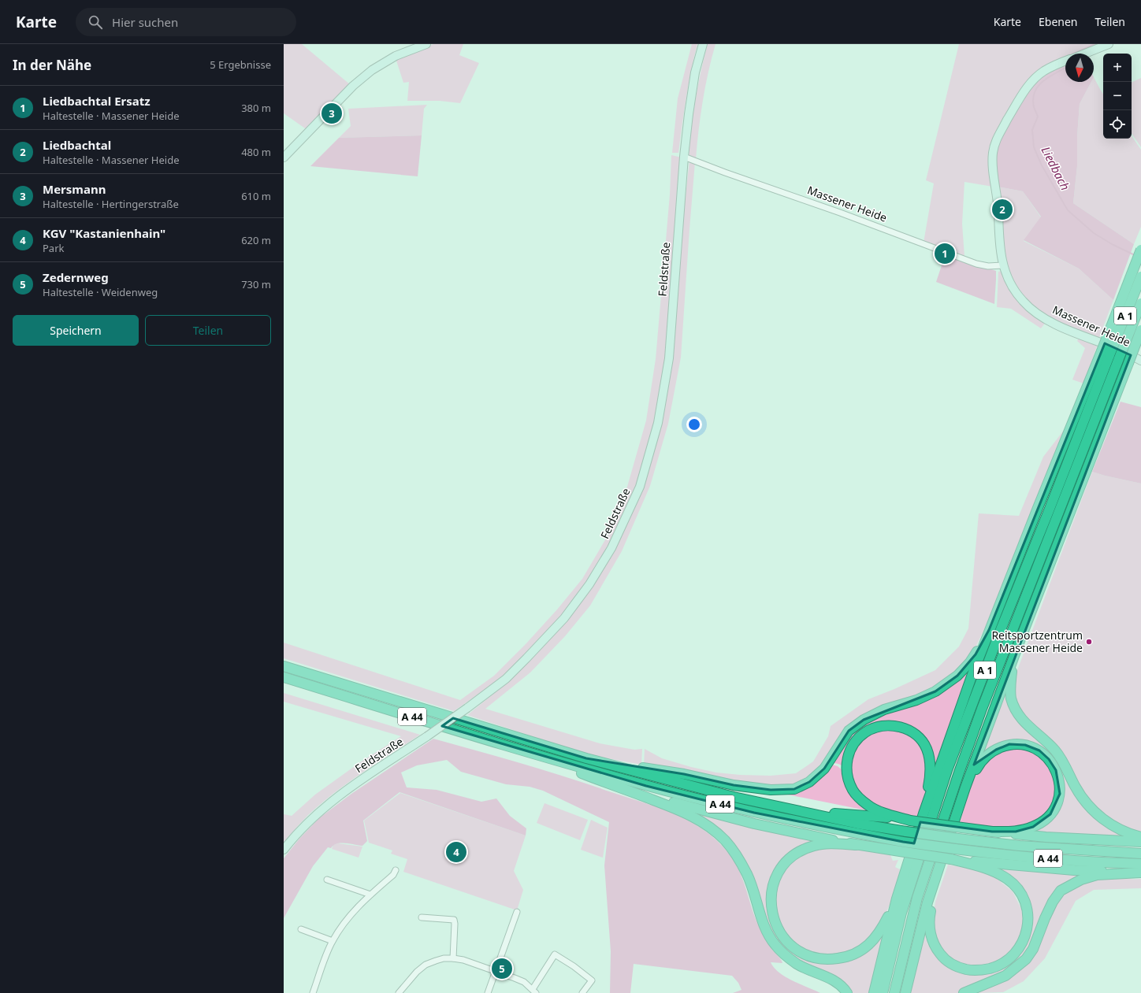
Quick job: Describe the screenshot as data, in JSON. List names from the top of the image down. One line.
{"streets":{"highway":["A 1","A 44"],"main road":["Massener Heide","Feldstraße"]},"crossings":[["Massener Heide","Feldstraße"]],"water":["Liedbach"],"places":["Reitsportzentrum Massener Heide"],"north":"bottom","page":{"header":"Karte","search":"Hier suchen","nav":["Karte","Ebenen","Teilen"],"heading":["In der Nähe","5 Ergebnisse"],"map_buttons":["+","−"],"list":[{"mark":"1","name":"Liedbachtal Ersatz","note":"Haltestelle · Massener Heide","value":"380 m"},{"mark":"2","name":"Liedbachtal","note":"Haltestelle · Massener Heide","value":"480 m"},{"mark":"3","name":"Mersmann","note":"Haltestelle · Hertingerstraße","value":"610 m"},{"mark":"4","name":"KGV \"Kastanienhain\"","note":"Park","value":"620 m"},{"mark":"5","name":"Zedernweg","note":"Haltestelle · Weidenweg","value":"730 m"}],"pins":["3","2","1","4","5"],"buttons":["Speichern","Teilen"]}}
